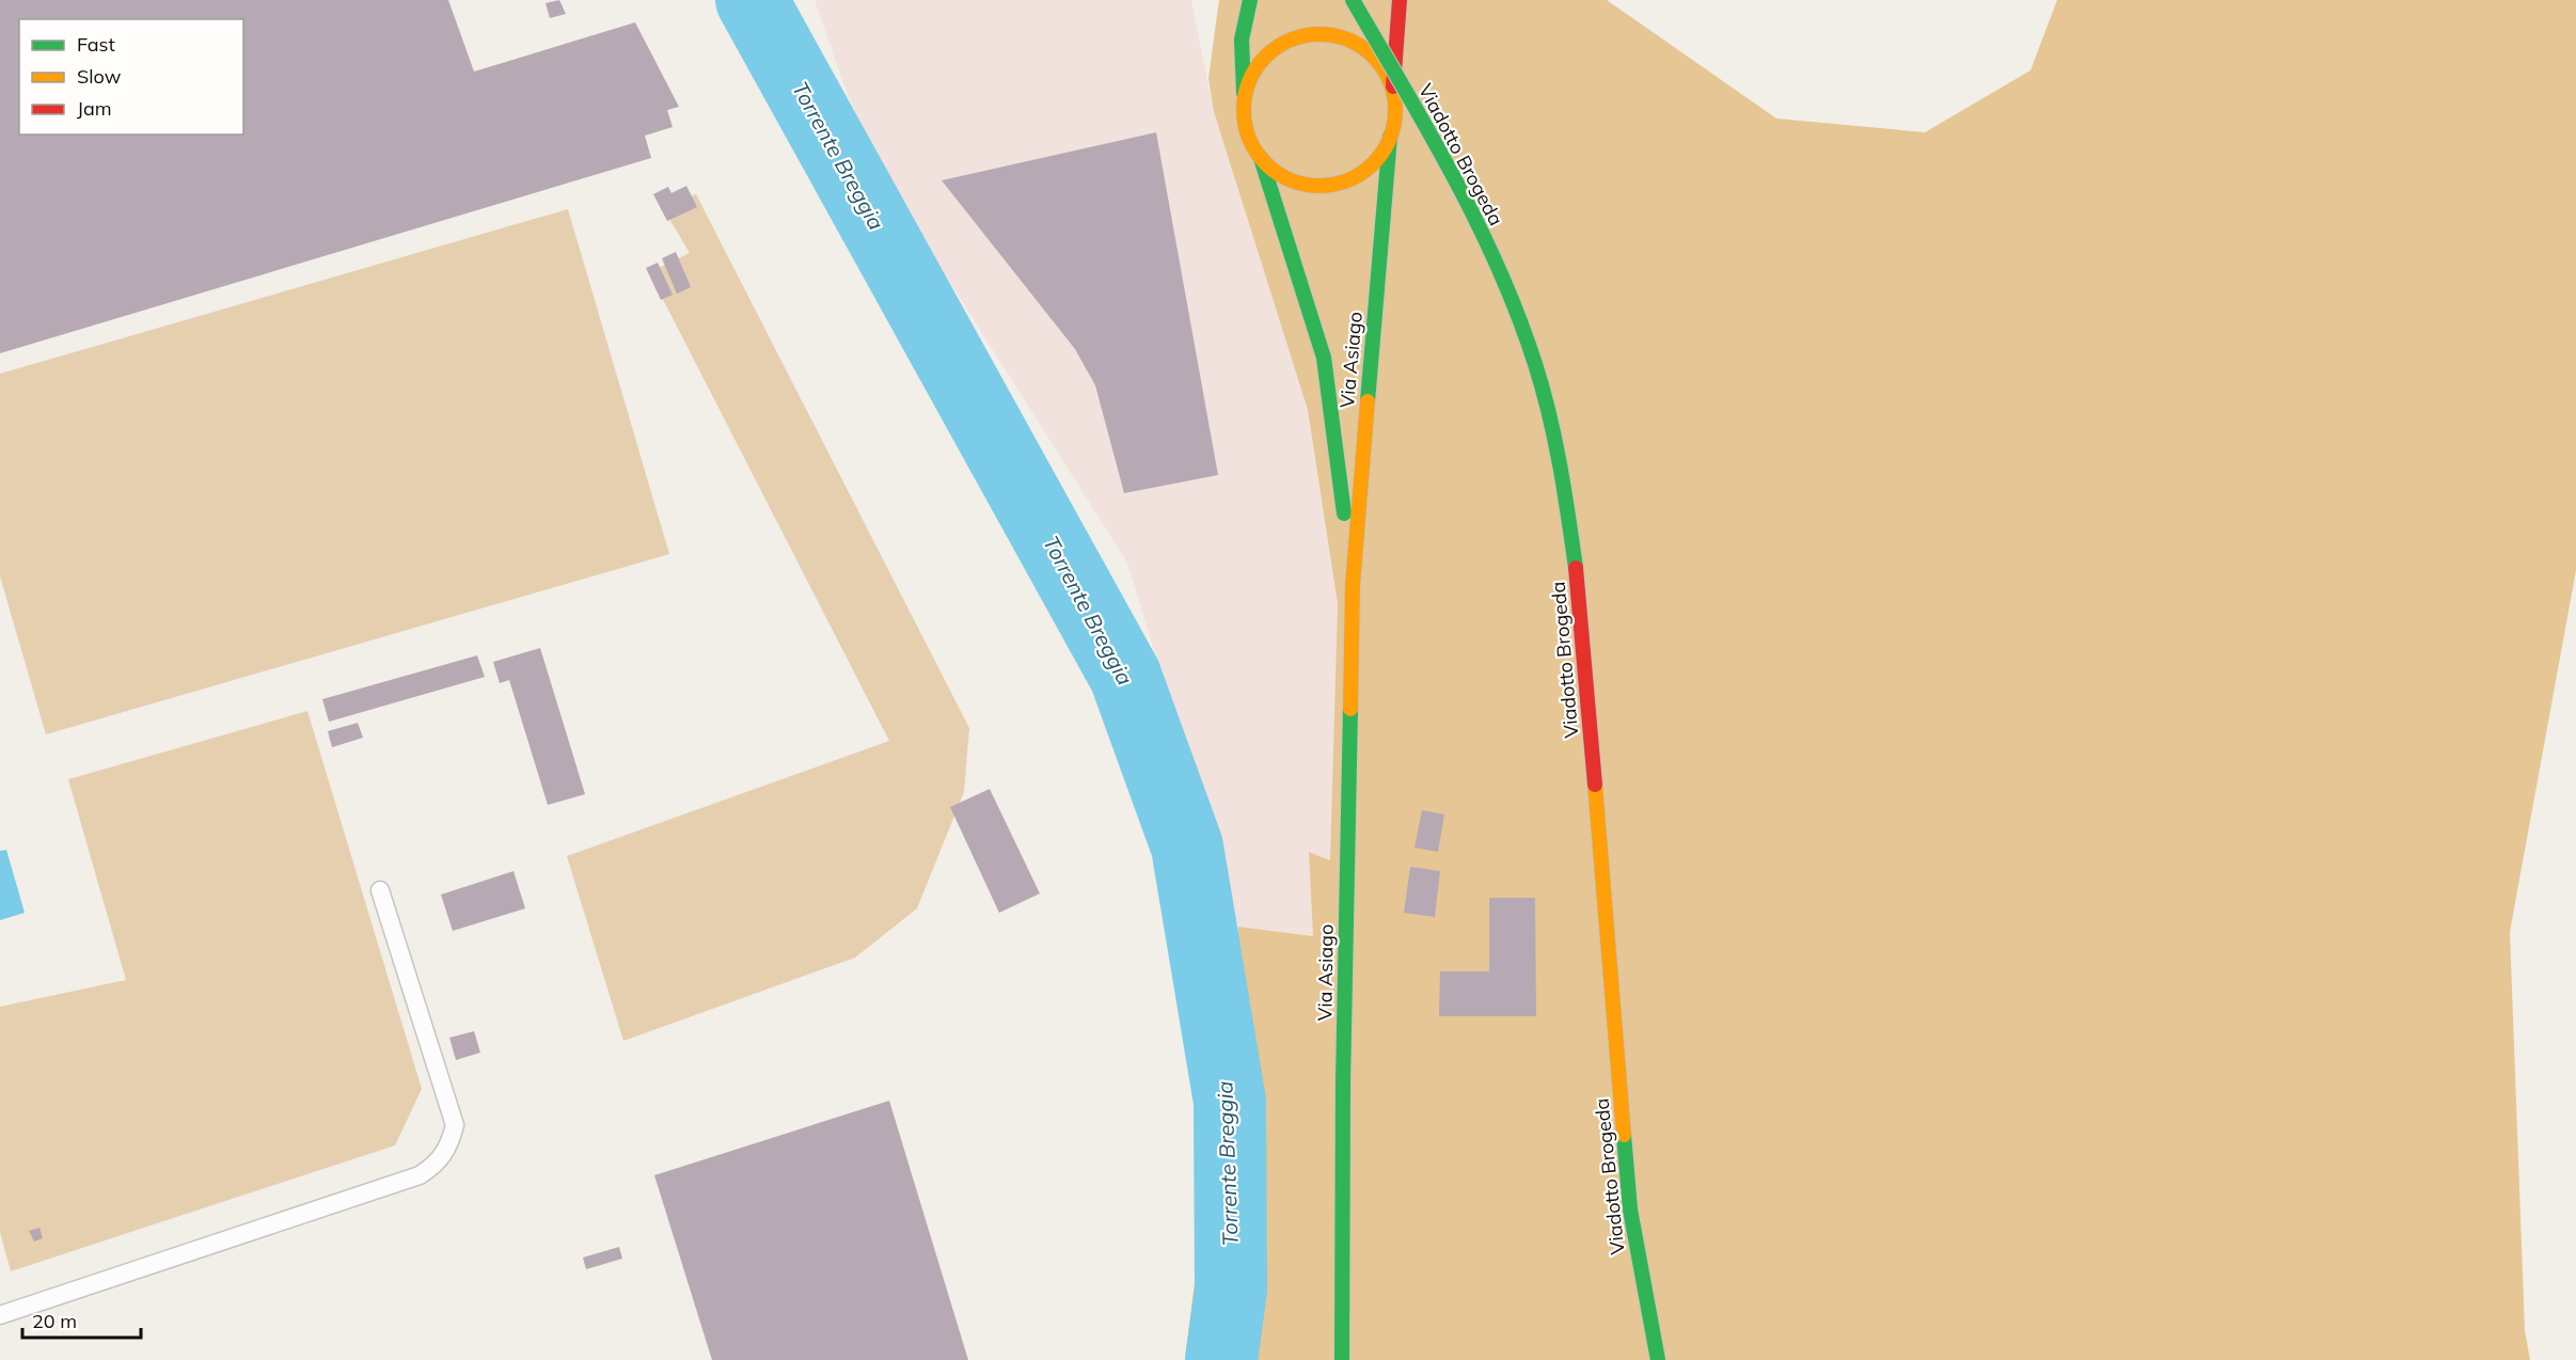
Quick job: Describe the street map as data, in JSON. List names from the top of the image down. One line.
{"streets":{"street":["Viadotto Brogeda","Via Asiago"]},"water":["Torrente Breggia"],"legend":["Fast","Slow","Jam"],"scale_bar":"20 m"}
